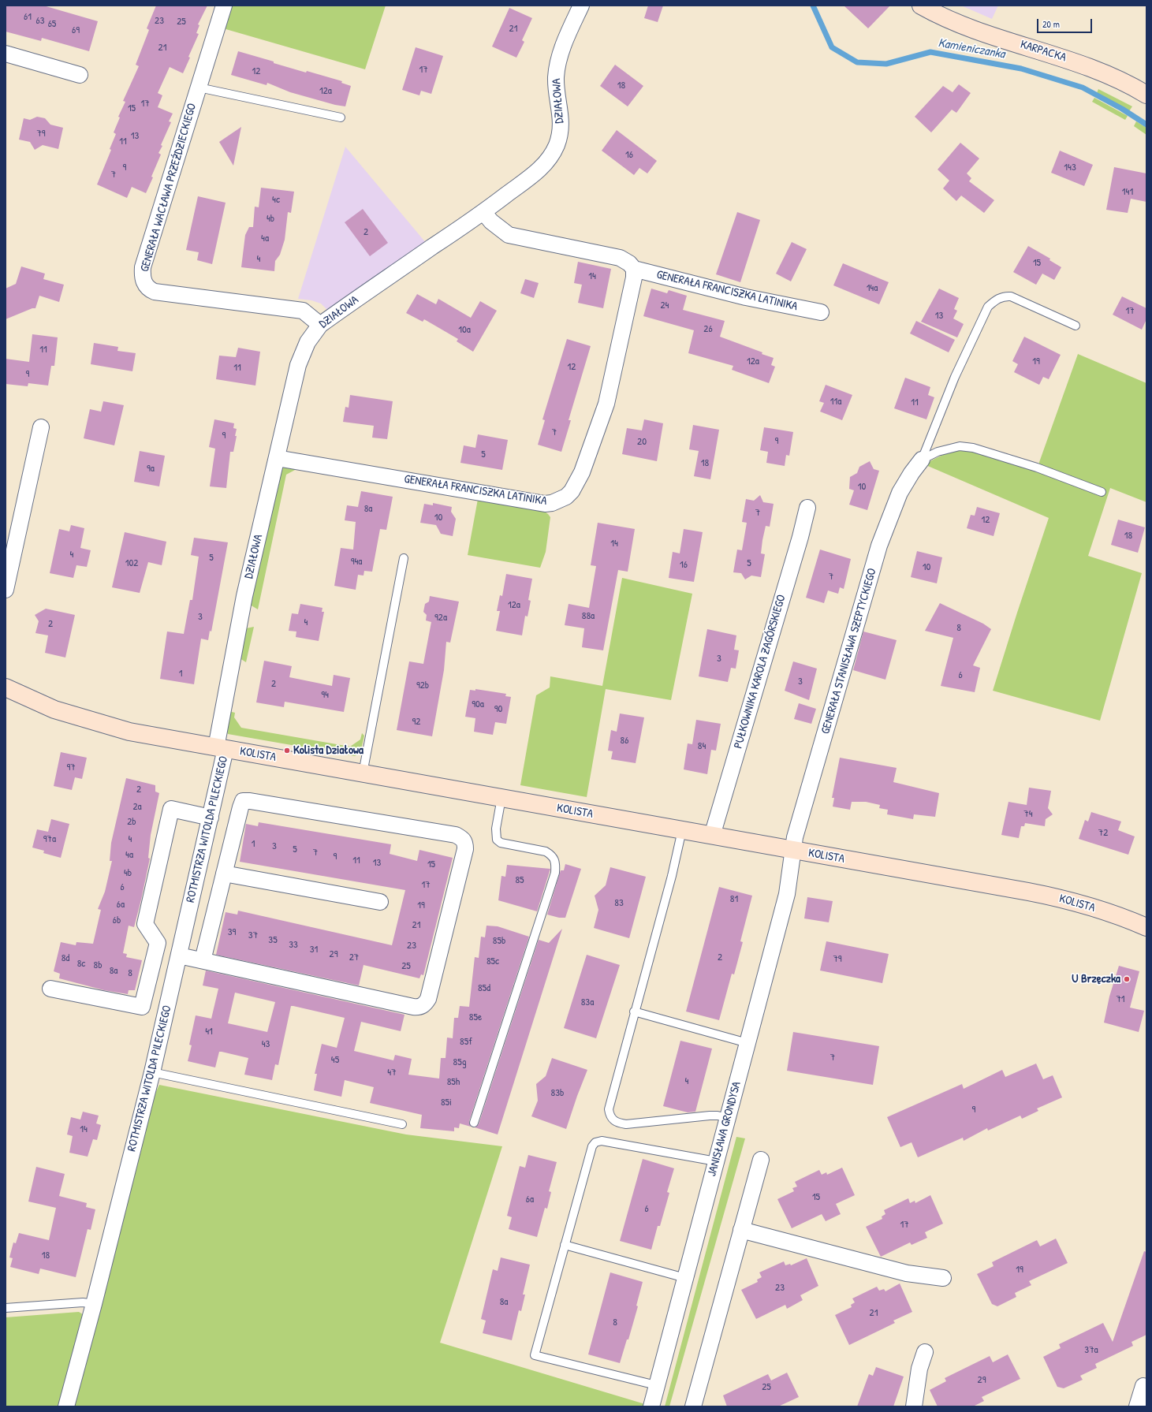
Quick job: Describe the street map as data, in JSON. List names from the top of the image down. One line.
{"streets":{"street":["KARPACKA","DZIAŁOWA","GENERAŁA WACŁAWA PRZEŹDZIECKIEGO","GENERAŁA FRANCISZKA LATINIKA","GENERAŁA STANISŁAWA SZEPTYCKIEGO","PUŁKOWNIKA KAROLA ZAGÓRSKIEGO","KOLISTA","ROTMISTRZA WITOLDA PILECKIEGO","JANISŁAWA GRONDYSA"]},"crossings":[["DZIAŁOWA","GENERAŁA WACŁAWA PRZEŹDZIECKIEGO"],["DZIAŁOWA","GENERAŁA FRANCISZKA LATINIKA"],["DZIAŁOWA","KOLISTA"],["DZIAŁOWA","ROTMISTRZA WITOLDA PILECKIEGO"],["GENERAŁA STANISŁAWA SZEPTYCKIEGO","KOLISTA"],["GENERAŁA STANISŁAWA SZEPTYCKIEGO","JANISŁAWA GRONDYSA"],["PUŁKOWNIKA KAROLA ZAGÓRSKIEGO","KOLISTA"],["KOLISTA","ROTMISTRZA WITOLDA PILECKIEGO"],["KOLISTA","JANISŁAWA GRONDYSA"]],"water":["Kamieniczanka"],"places":["Kolista Działowa","U Brzęczka"],"house_numbers":["61","63","23","25","65","21","69","21","17","12","18","12a","17","15","79","13","11","16","9","143","7","141","4c","4b","2","4a","4","15","14","14a","24","17","13","26","10a","11","12a","19","12","11","9","11a","11","7","9","9","20","5","18","9a","10","8a","7","10","12","18","14","4","5","94a","102","5","16","10","7","12a","88a","3","92a","4","2","8","3","1","6","3","2","92b","94","90a","90","92","86","84","97","2","2a","74","2b","72","97a","4","1","3","5","7","4a","9","11","13","15","4b","85","17","6","81","83","6a","19","6b","21","39","37","35","85b","33","23","31","29","27","2","8d","79","85c","8c","8b","25","8a","8","85d","71","83a","85e","41","85f","43","7","45","85g","47","4","85h","83b","85i","9","14","15","6a","6","17","18","19","23","8a","21","8","37a","29","25"],"scale_bar":"20 m"}
